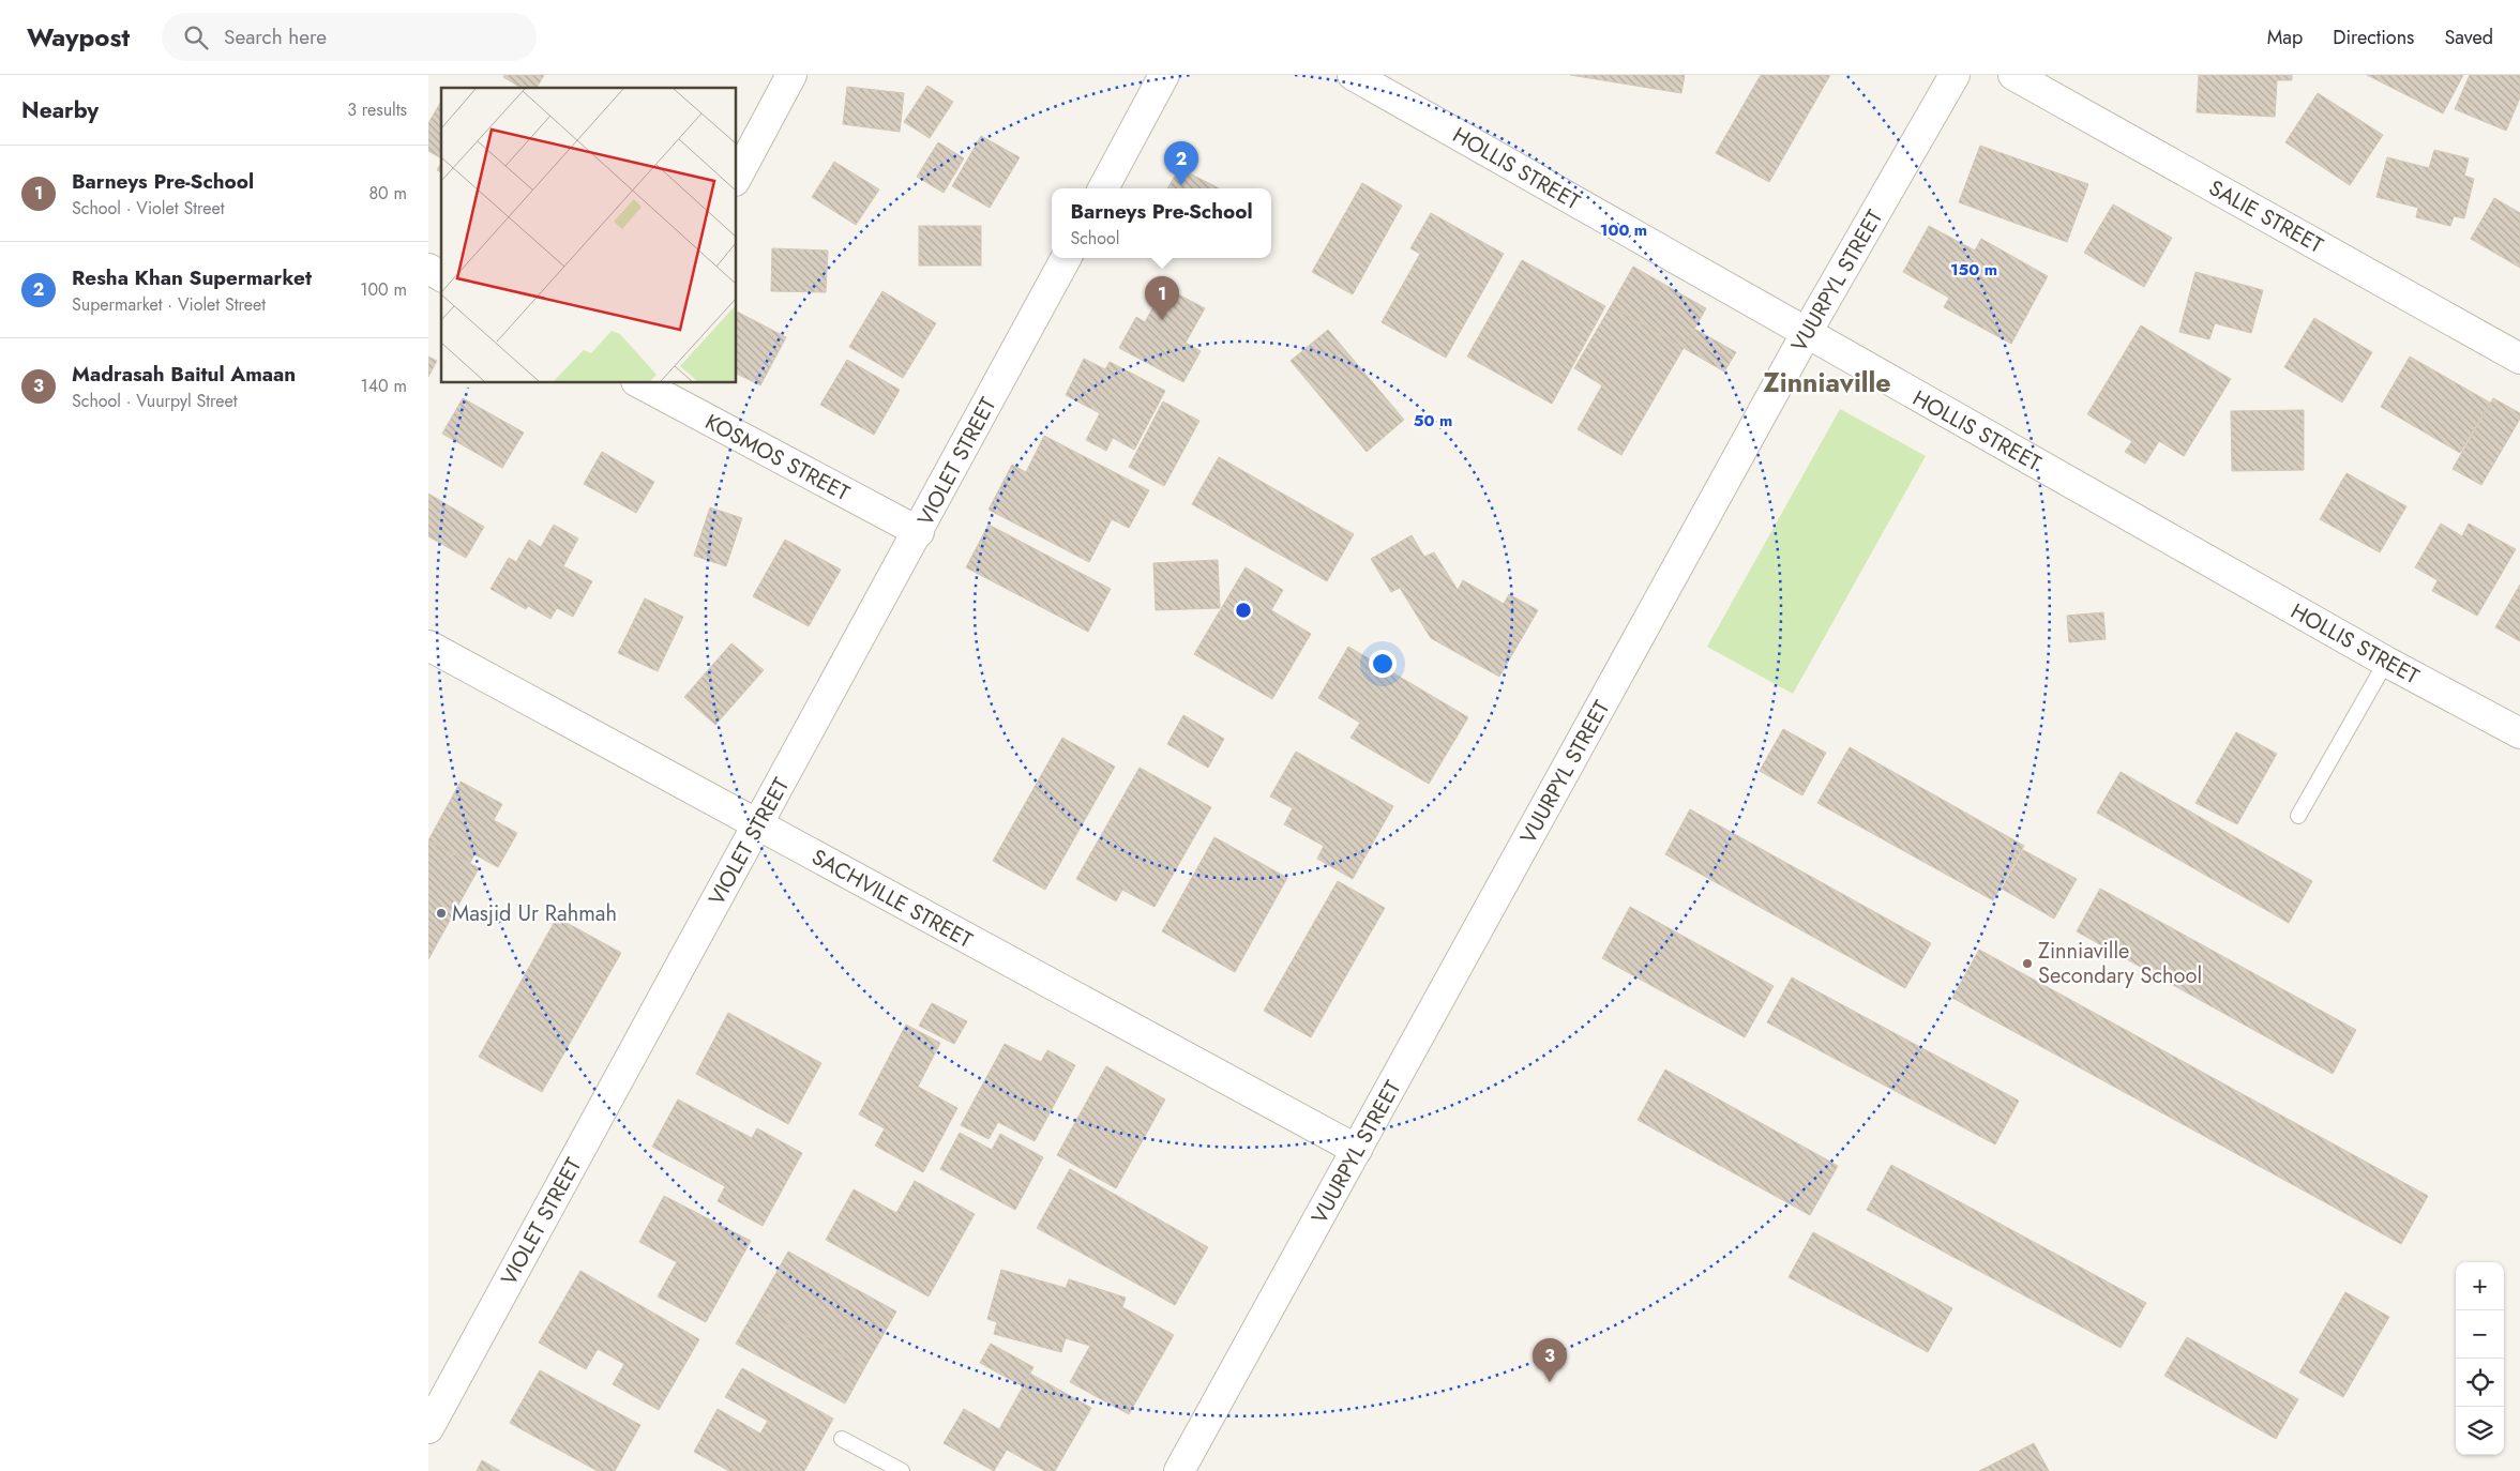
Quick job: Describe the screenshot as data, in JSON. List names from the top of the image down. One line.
{"streets":{"street":["HOLLIS STREET","SALIE STREET","VUURPYL STREET","KOSMOS STREET","VIOLET STREET","SACHVILLE STREET"]},"crossings":[["HOLLIS STREET","VUURPYL STREET"],["VUURPYL STREET","SACHVILLE STREET"],["KOSMOS STREET","VIOLET STREET"],["VIOLET STREET","SACHVILLE STREET"]],"districts":["Zinniaville"],"places":["Masjid Ur Rahmah","Zinniaville Secondary School"],"page":{"header":"Waypost","search":"Search here","nav":["Map","Directions","Saved"],"heading":["Nearby","3 results"],"pins":["2","1","3"],"list":[{"mark":"1","name":"Barneys Pre-School","note":"School · Violet Street","value":"80 m"},{"mark":"2","name":"Resha Khan Supermarket","note":"Supermarket · Violet Street","value":"100 m"},{"mark":"3","name":"Madrasah Baitul Amaan","note":"School · Vuurpyl Street","value":"140 m"}],"popup":["Barneys Pre-School","School"],"map_buttons":["+","−"]},"rings":["100 m","150 m","50 m"]}
